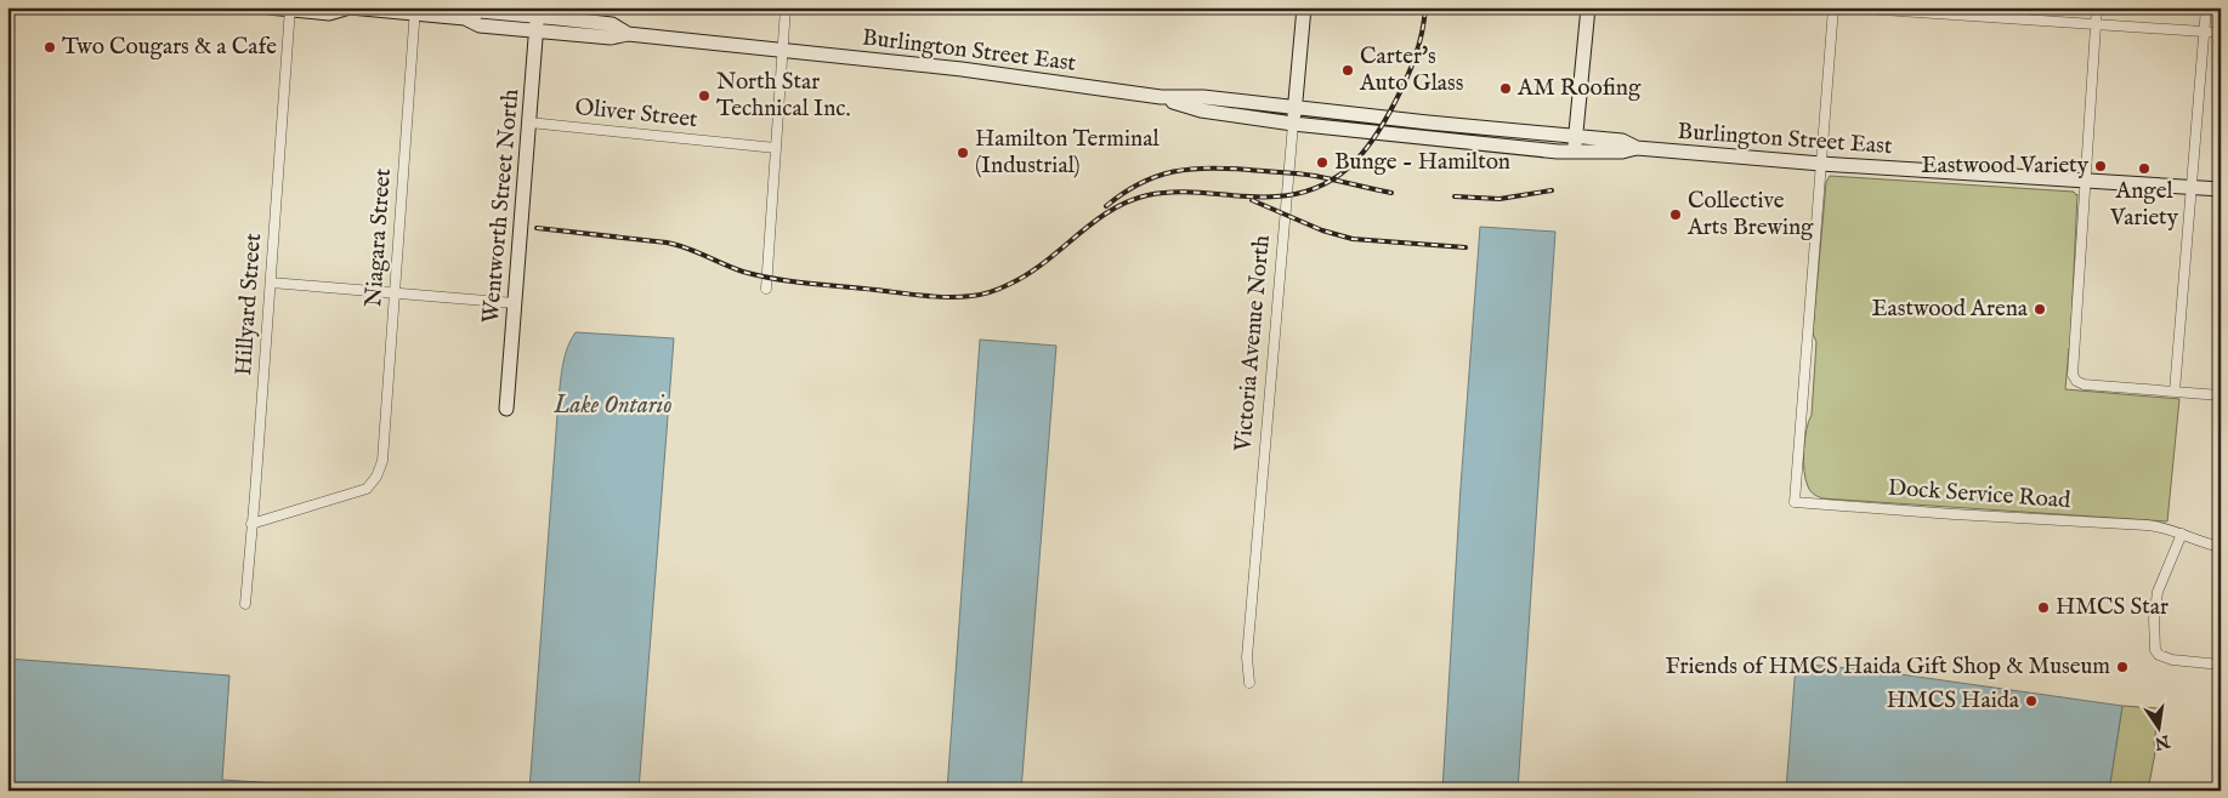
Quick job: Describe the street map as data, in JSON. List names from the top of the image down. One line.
{"streets":{"main road":["Burlington Street East","Wentworth Street North","Victoria Avenue North"],"street":["Oliver Street","Niagara Street","Hillyard Street","Dock Service Road"]},"crossings":[["Burlington Street East","Wentworth Street North"],["Burlington Street East","Niagara Street"],["Burlington Street East","Hillyard Street"],["Burlington Street East","Victoria Avenue North"],["Burlington Street East","Dock Service Road"],["Oliver Street","Wentworth Street North"],["Niagara Street","Hillyard Street"]],"water":["Lake Ontario"],"places":["Two Cougars & a Cafe","Carter's Auto Glass","AM Roofing","North Star Technical Inc.","Hamilton Terminal (Industrial)","Bunge - Hamilton","Eastwood Variety","Angel Variety","Collective Arts Brewing","Eastwood Arena","HMCS Star","Friends of HMCS Haida Gift Shop & Museum","HMCS Haida"],"north":"bottom"}
